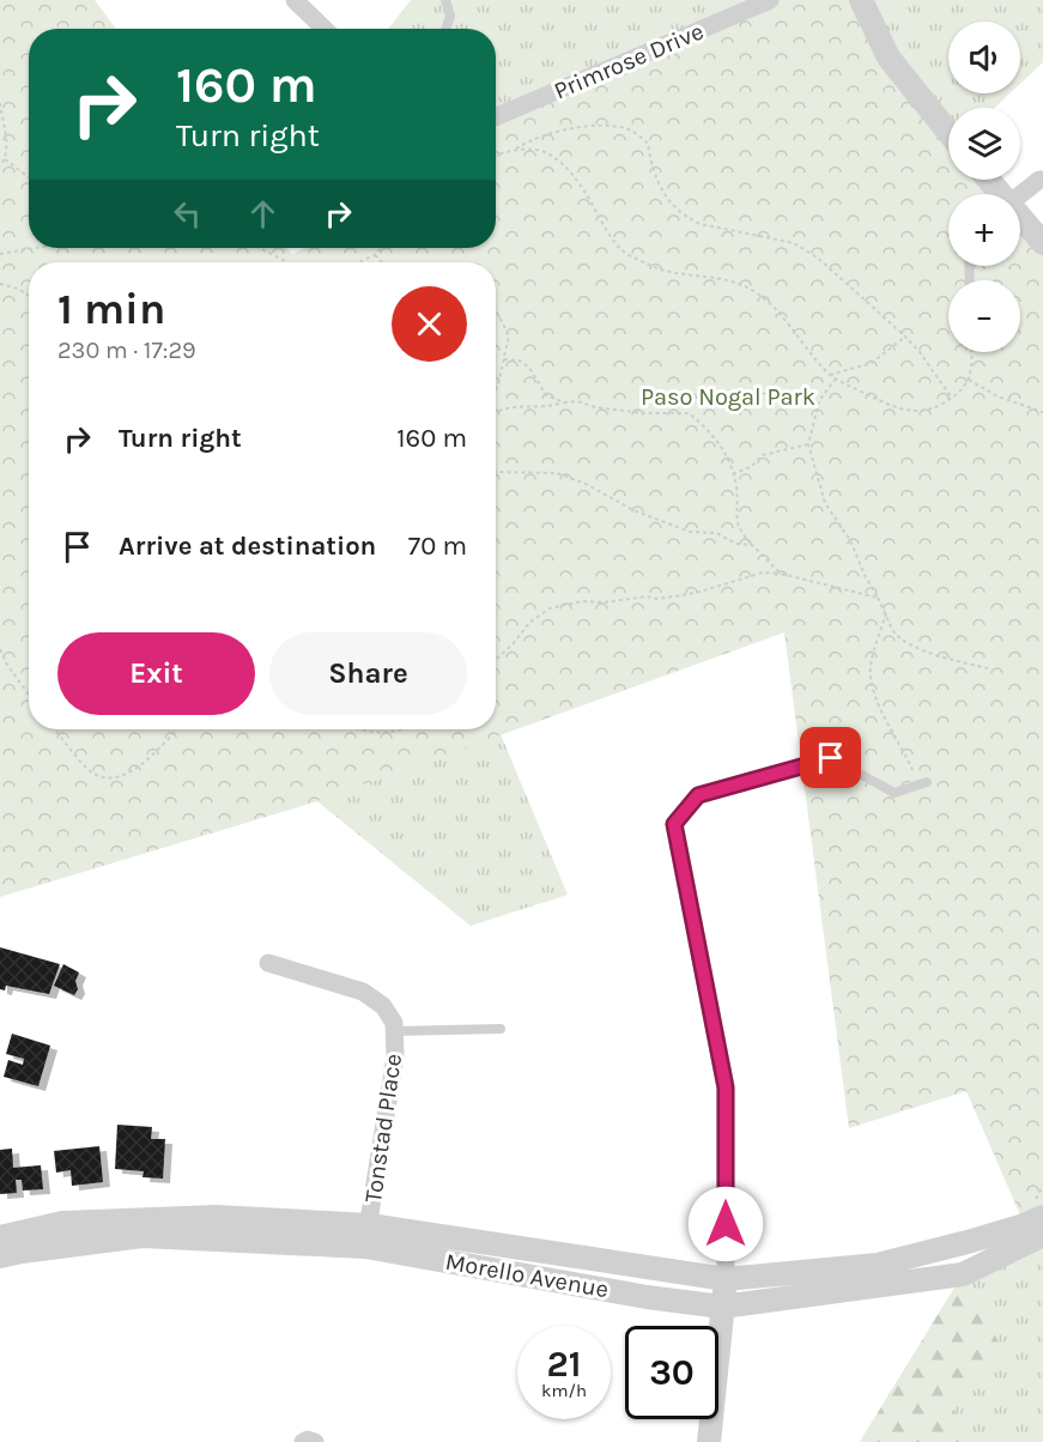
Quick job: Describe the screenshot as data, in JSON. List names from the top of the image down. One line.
{"streets":{"street":["Primrose Drive","Tonstad Place","Morello Avenue"]},"crossings":[["Tonstad Place","Morello Avenue"]],"parks":["Paso Nogal Park"],"page":{"map_buttons":["+","−"],"turn":["160 m","Turn right"],"heading":["1 min","230 m · 17:29"],"list":[{"name":"Turn right","value":"160 m"},{"name":"Arrive at destination","value":"70 m"}],"buttons":["Exit","Share"],"speed":"21 km/h","limit":"30"}}
